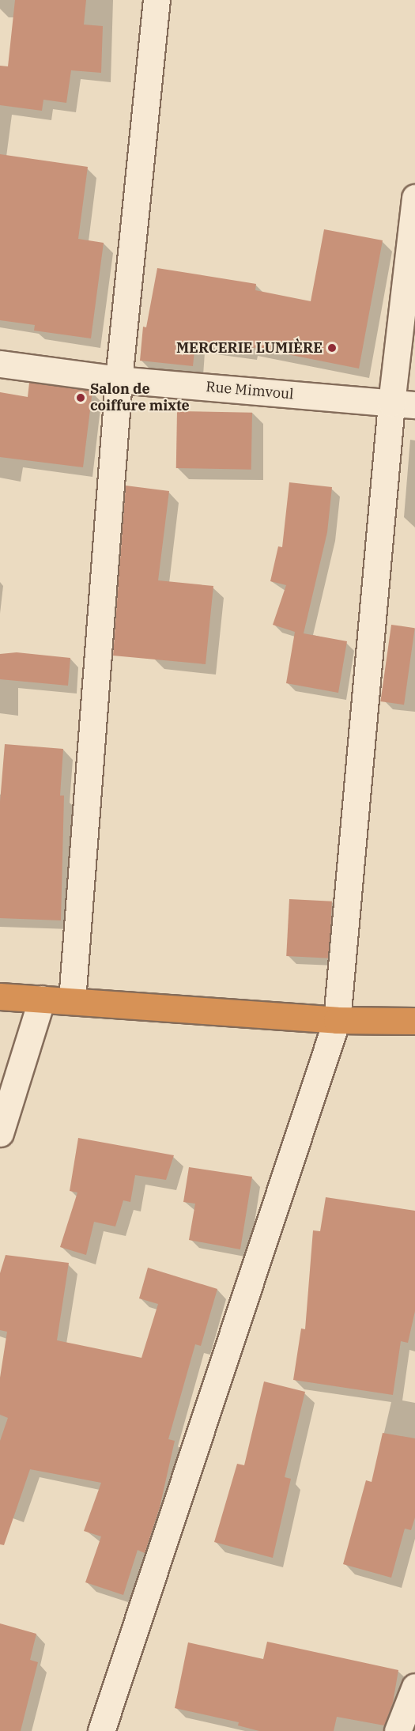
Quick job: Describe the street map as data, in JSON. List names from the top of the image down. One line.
{"streets":{"street":["Rue Mimvoul"]},"places":["MERCERIE LUMIÈRE","Salon de coiffure mixte"]}
